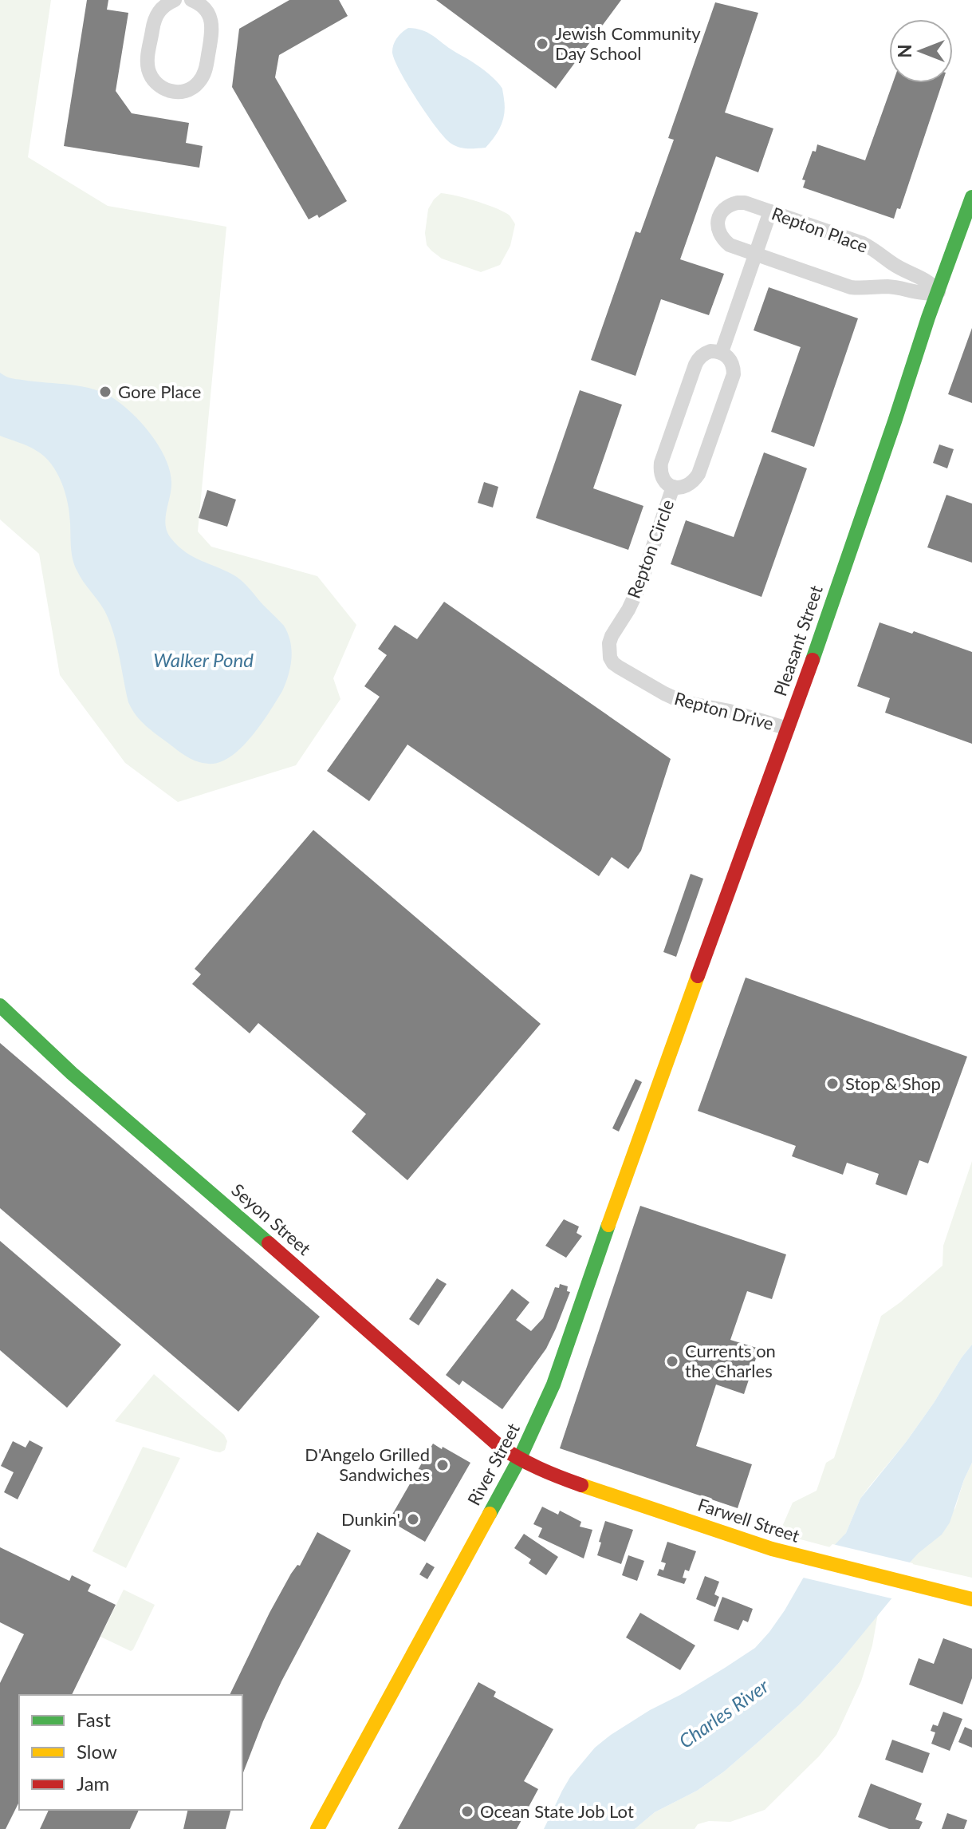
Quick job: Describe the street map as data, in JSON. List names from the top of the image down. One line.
{"streets":{"street":["Repton Place","Repton Circle","Pleasant Street","Repton Drive","Seyon Street","River Street","Farwell Street"]},"crossings":[["Repton Place","Pleasant Street"],["Repton Circle","Repton Drive"],["Pleasant Street","Repton Drive"],["Pleasant Street","River Street"],["Seyon Street","River Street"],["Seyon Street","Farwell Street"],["River Street","Farwell Street"]],"water":["Walker Pond","Charles River"],"places":["Jewish Community Day School","Gore Place","Stop & Shop","Currents on the Charles","D'Angelo Grilled Sandwiches","Dunkin'","Ocean State Job Lot"],"legend":["Fast","Slow","Jam"],"north":"left"}
